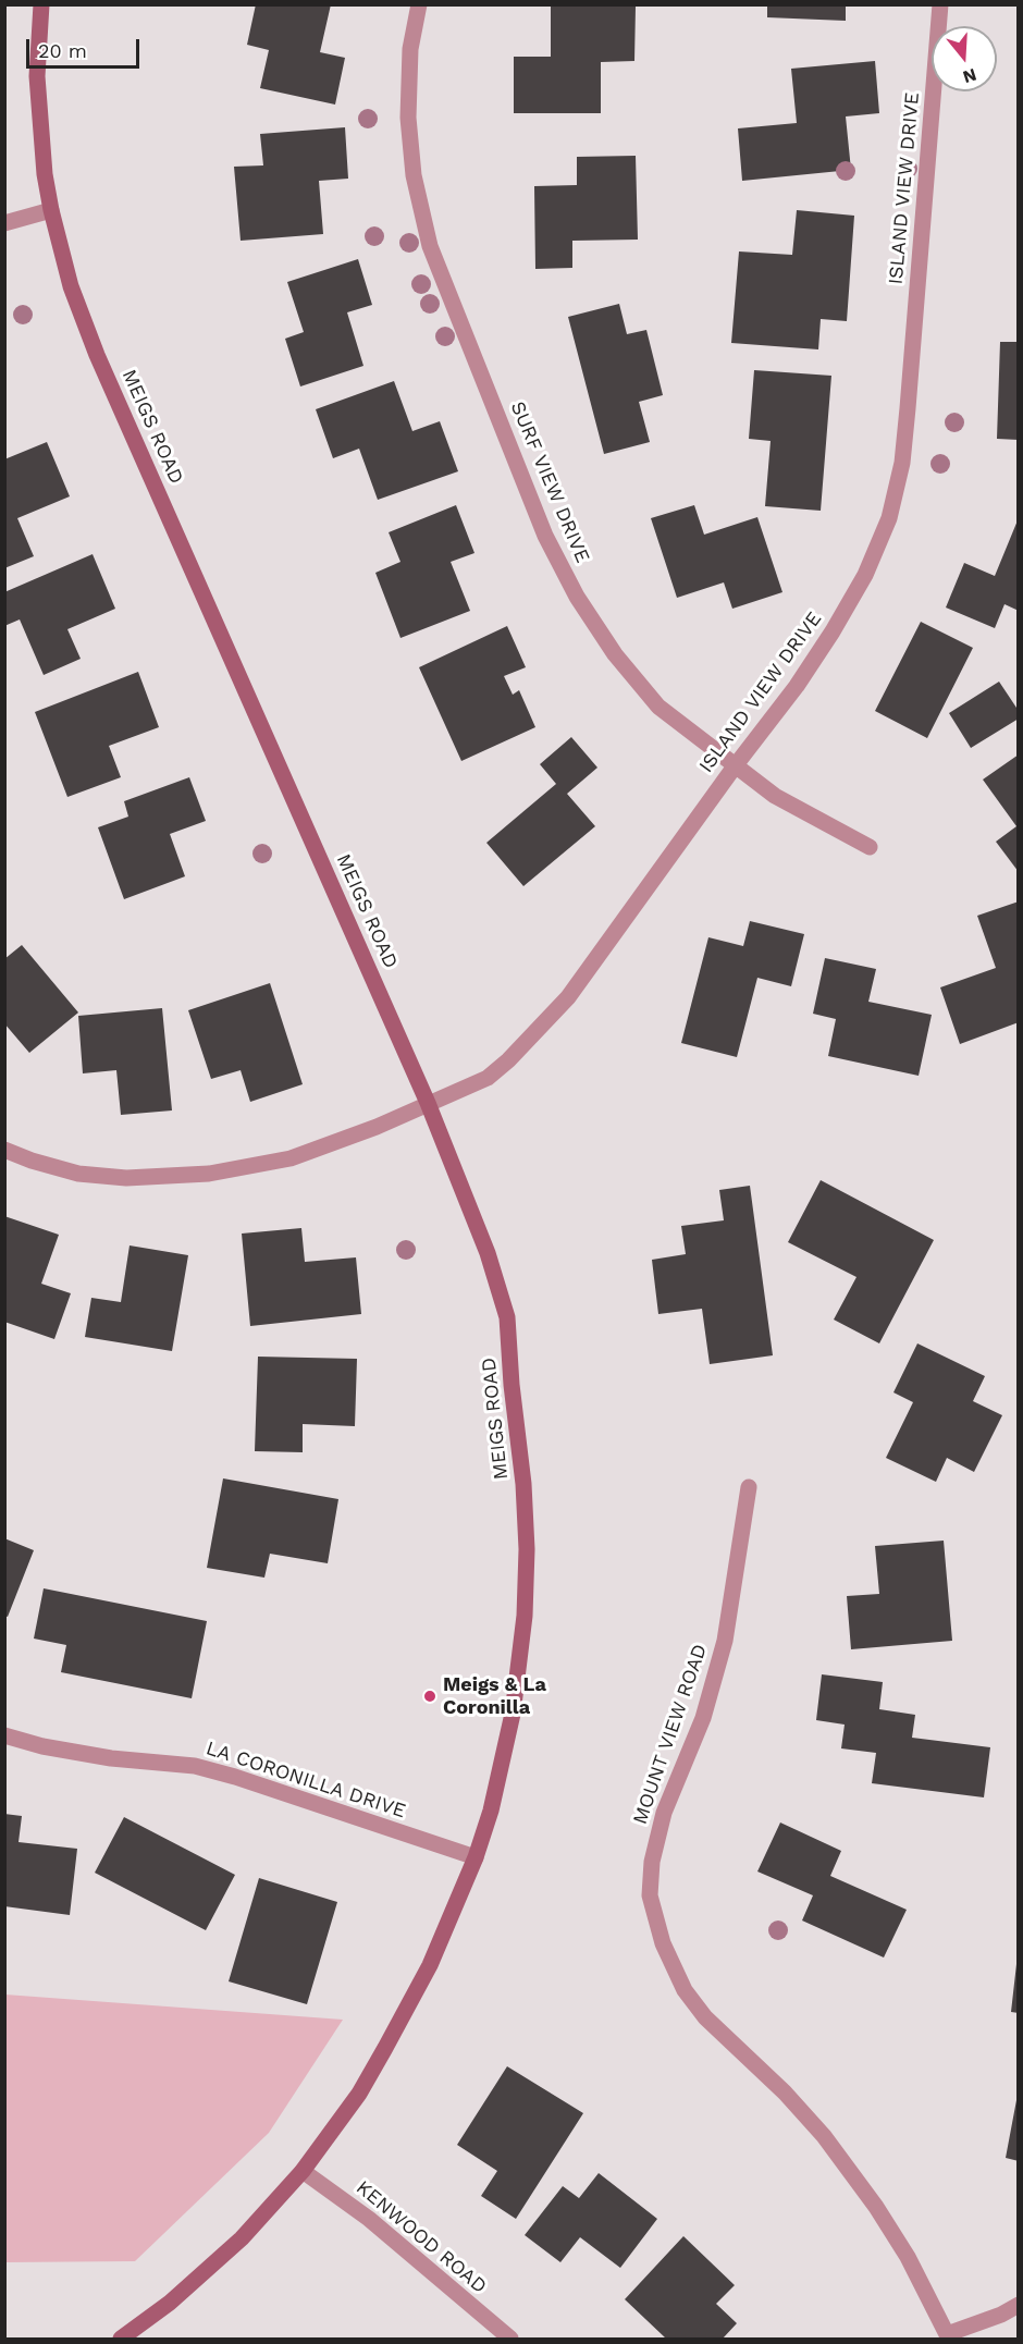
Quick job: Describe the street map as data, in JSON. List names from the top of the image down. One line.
{"streets":{"main road":["MEIGS ROAD"],"street":["ISLAND VIEW DRIVE","SURF VIEW DRIVE","MOUNT VIEW ROAD","LA CORONILLA DRIVE","KENWOOD ROAD"]},"crossings":[["ISLAND VIEW DRIVE","MEIGS ROAD"],["ISLAND VIEW DRIVE","SURF VIEW DRIVE"],["MEIGS ROAD","LA CORONILLA DRIVE"],["MEIGS ROAD","KENWOOD ROAD"]],"places":["Meigs & La Coronilla"],"scale_bar":"20 m","north":"bottom"}
